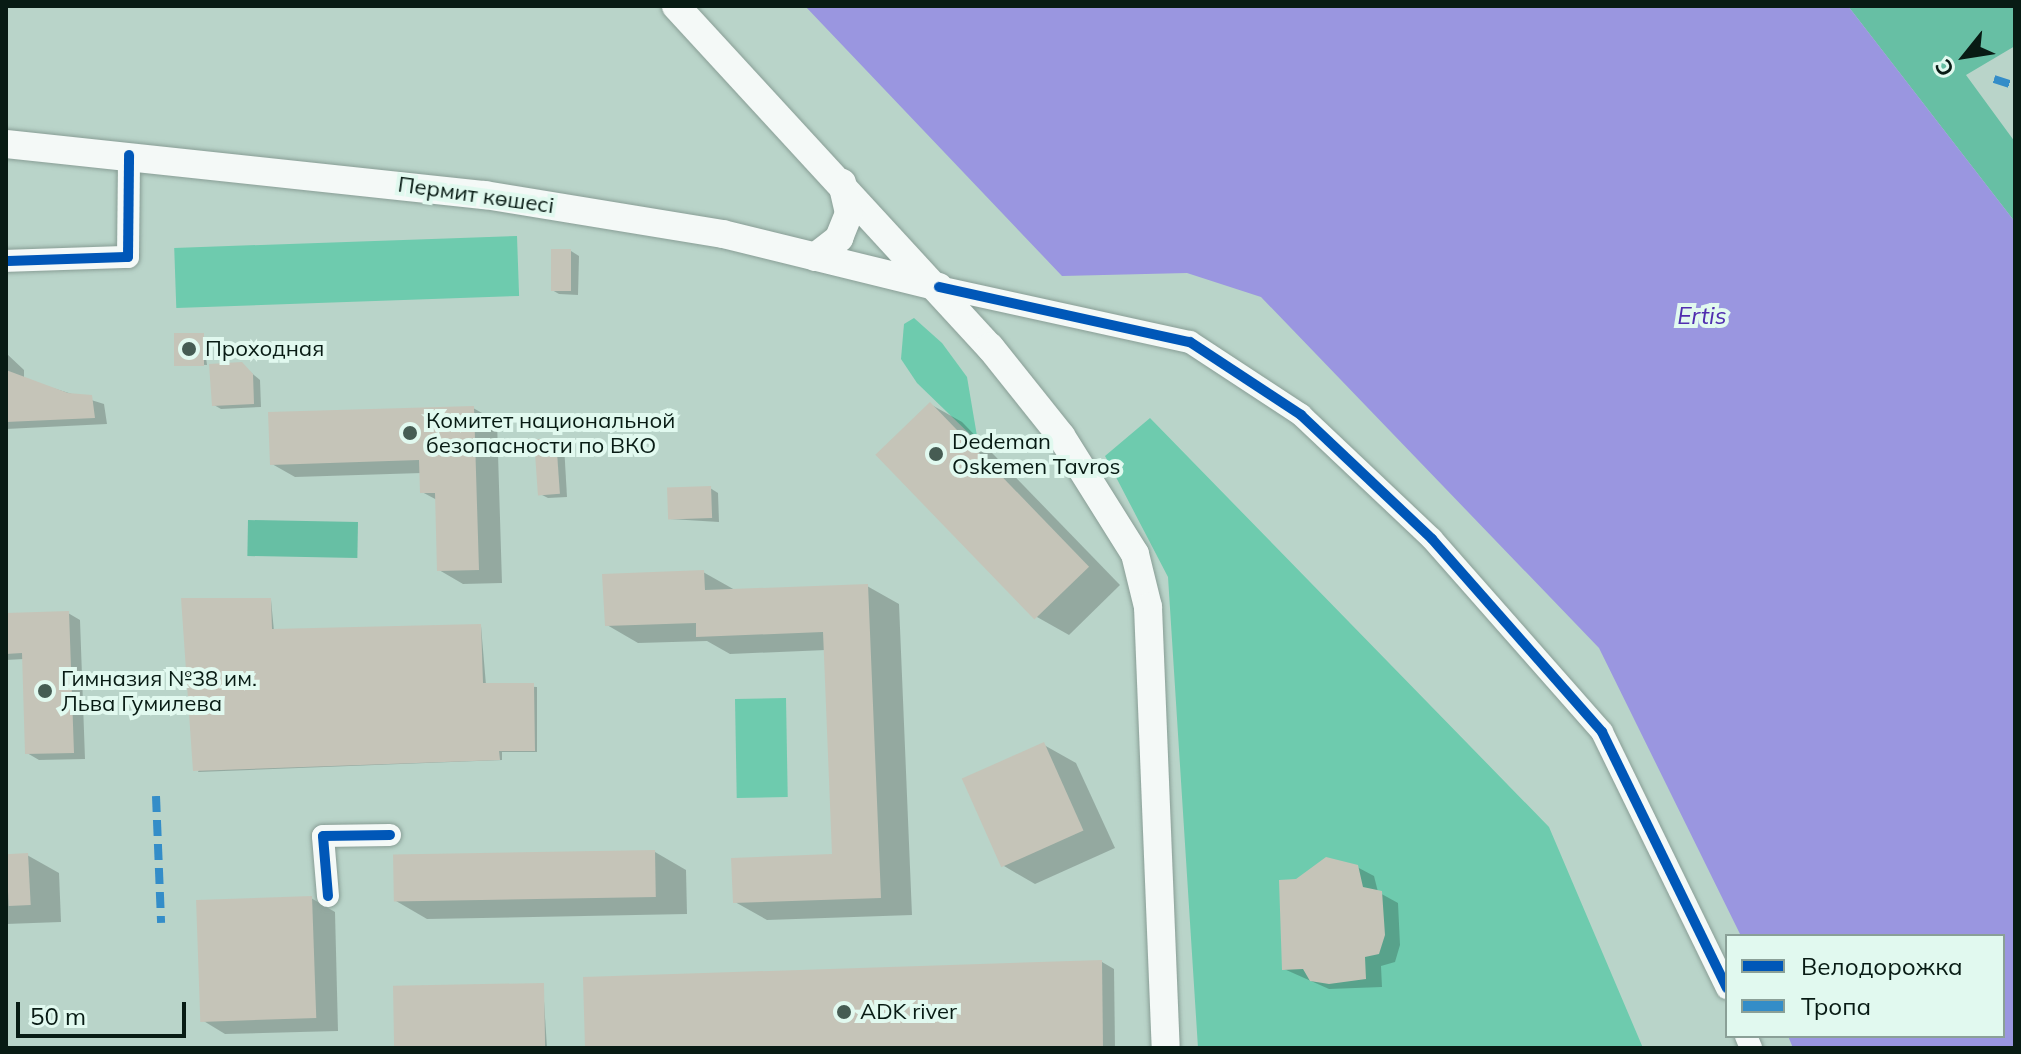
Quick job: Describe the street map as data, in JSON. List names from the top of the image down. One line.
{"streets":{"main road":["Пермит көшесі"]},"water":["Ertis"],"places":["Проходная","Комитет национальной безопасности по ВКО","Dedeman Oskemen Tavros","Гимназия №38 им. Льва Гумилева","ADK river"],"legend":["Велодорожка","Тропа"],"scale_bar":"50 m","north":"bottom left"}
